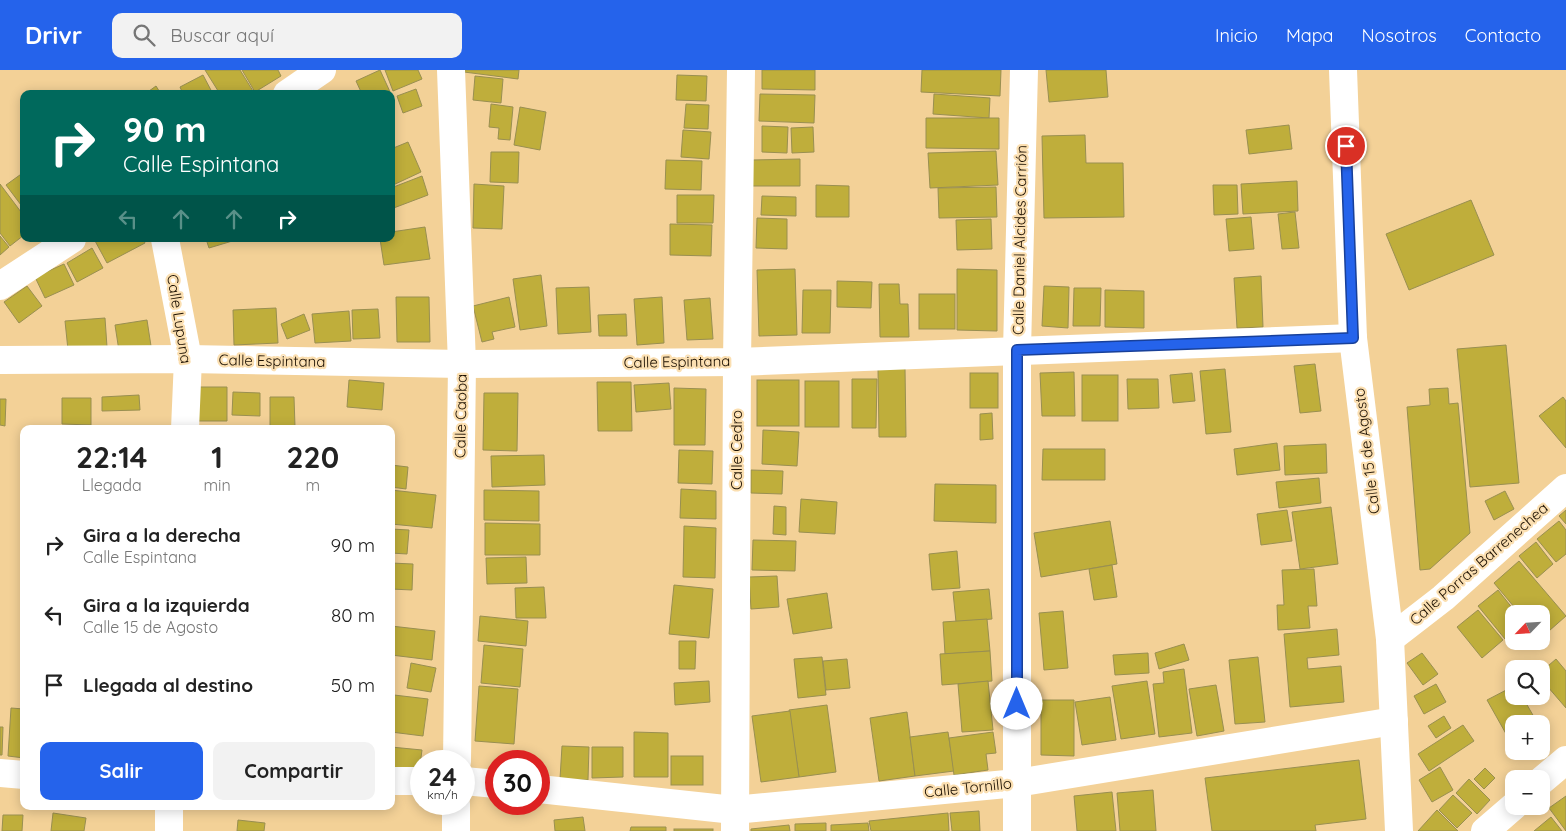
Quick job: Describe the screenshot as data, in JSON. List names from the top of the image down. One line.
{"streets":{"street":["Calle Daniel Alcides Carrión","Calle Lupuna","Calle Espintana","Calle Caoba","Calle Cedro","Calle 15 de Agosto","Calle Porras Barrenechea","Calle Tornillo"]},"crossings":[["Calle Daniel Alcides Carrión","Calle Espintana"],["Calle Daniel Alcides Carrión","Calle Tornillo"],["Calle Lupuna","Calle Espintana"],["Calle Espintana","Calle Caoba"],["Calle Espintana","Calle Cedro"],["Calle Espintana","Calle 15 de Agosto"],["Calle Cedro","Calle Tornillo"],["Calle 15 de Agosto","Calle Porras Barrenechea"],["Calle 15 de Agosto","Calle Tornillo"]],"north":"bottom left","page":{"header":"Drivr","search":"Buscar aquí","nav":["Inicio","Mapa","Nosotros","Contacto"],"turn":["90 m","Calle Espintana"],"eta":["22:14","Llegada","1","min","220","m"],"list":[{"name":"Gira a la derecha","note":"Calle Espintana","value":"90 m"},{"name":"Gira a la izquierda","note":"Calle 15 de Agosto","value":"80 m"},{"name":"Llegada al destino","value":"50 m"}],"map_buttons":["+","−"],"buttons":["Salir","Compartir"],"speed":"24 km/h","limit":"30"}}
